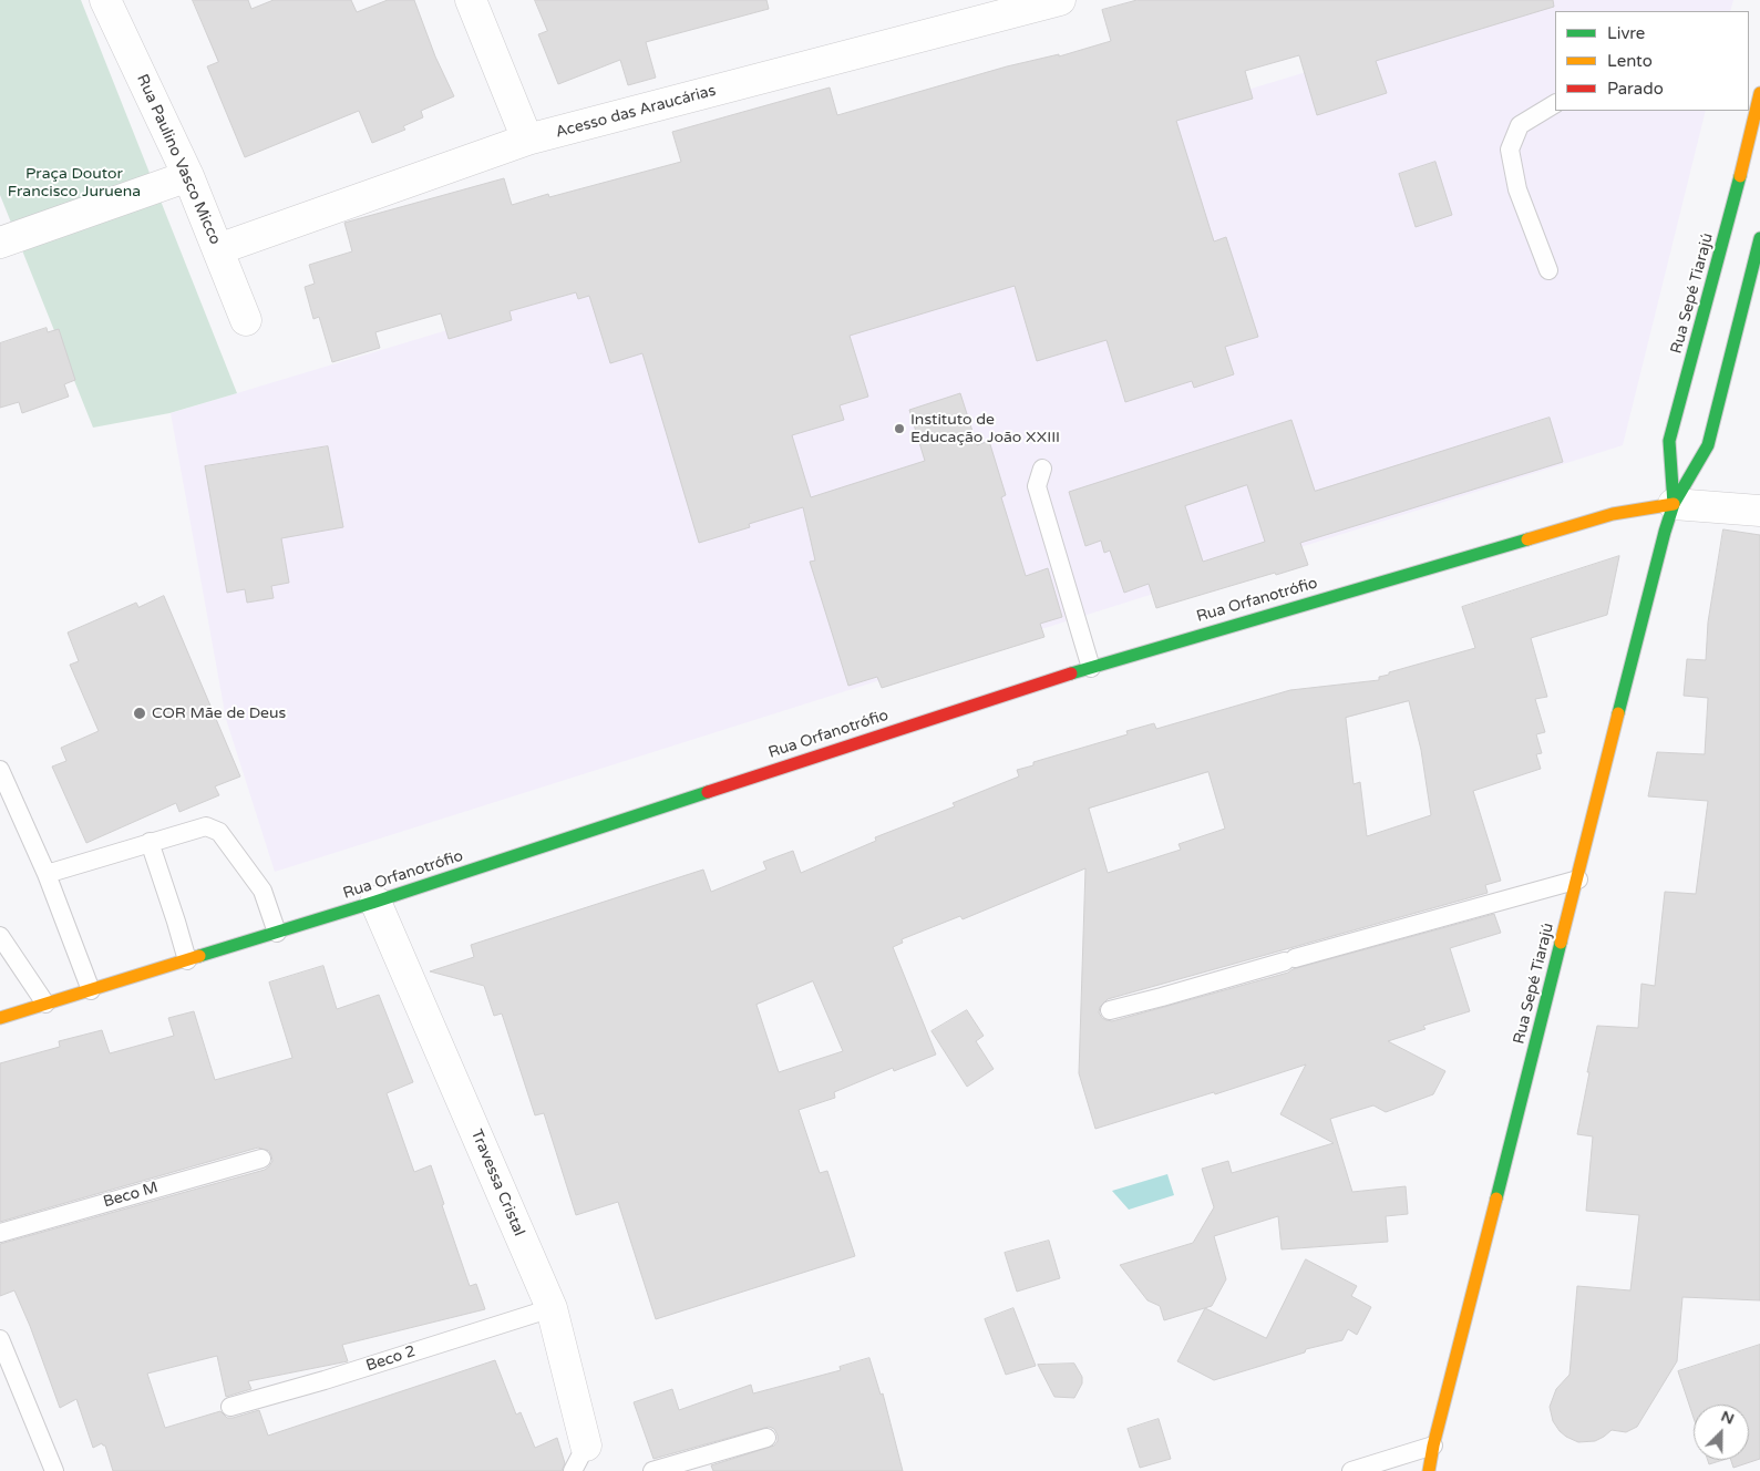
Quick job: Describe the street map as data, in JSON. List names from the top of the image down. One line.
{"streets":{"street":["Acesso das Araucárias","Rua Paulino Vasco Micco","Rua Sepé Tiarajú","Rua Orfanotrófio","Travessa Cristal"],"lane":["Beco M","Beco 2"]},"crossings":[["Acesso das Araucárias","Rua Paulino Vasco Micco"],["Rua Sepé Tiarajú","Rua Orfanotrófio"],["Rua Orfanotrófio","Travessa Cristal"],["Travessa Cristal","Beco 2"]],"parks":["Praça Doutor Francisco Juruena"],"places":["Instituto de Educação João XXIII","COR Mãe de Deus"],"legend":["Livre","Lento","Parado"],"north":"top right"}
